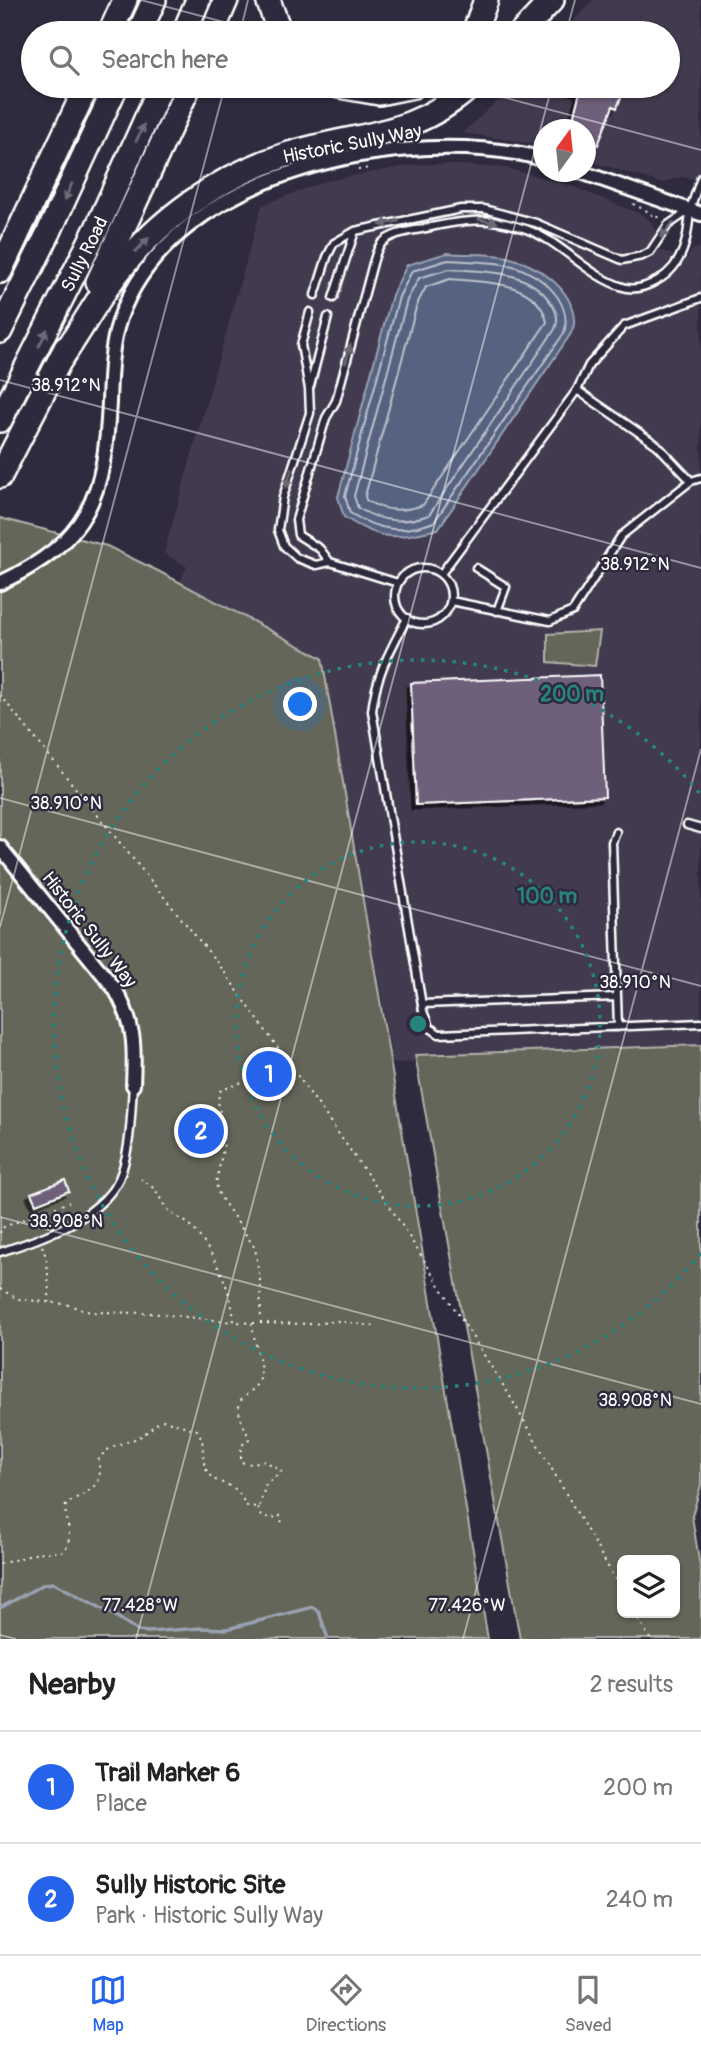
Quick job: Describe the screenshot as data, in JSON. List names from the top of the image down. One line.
{"streets":{"highway":["Sully Road"],"street":["Historic Sully Way"]},"north":"top","page":{"search":"Search here","pins":["1","2"],"heading":["Nearby","2 results"],"list":[{"mark":"1","name":"Trail Marker 6","note":"Place","value":"200 m"},{"mark":"2","name":"Sully Historic Site","note":"Park · Historic Sully Way","value":"240 m"}],"nav":["Map","Directions","Saved"]},"coordinates":["38.912°N","38.910°N","38.908°N","77.428°W","77.426°W"],"rings":["200 m","100 m"]}
